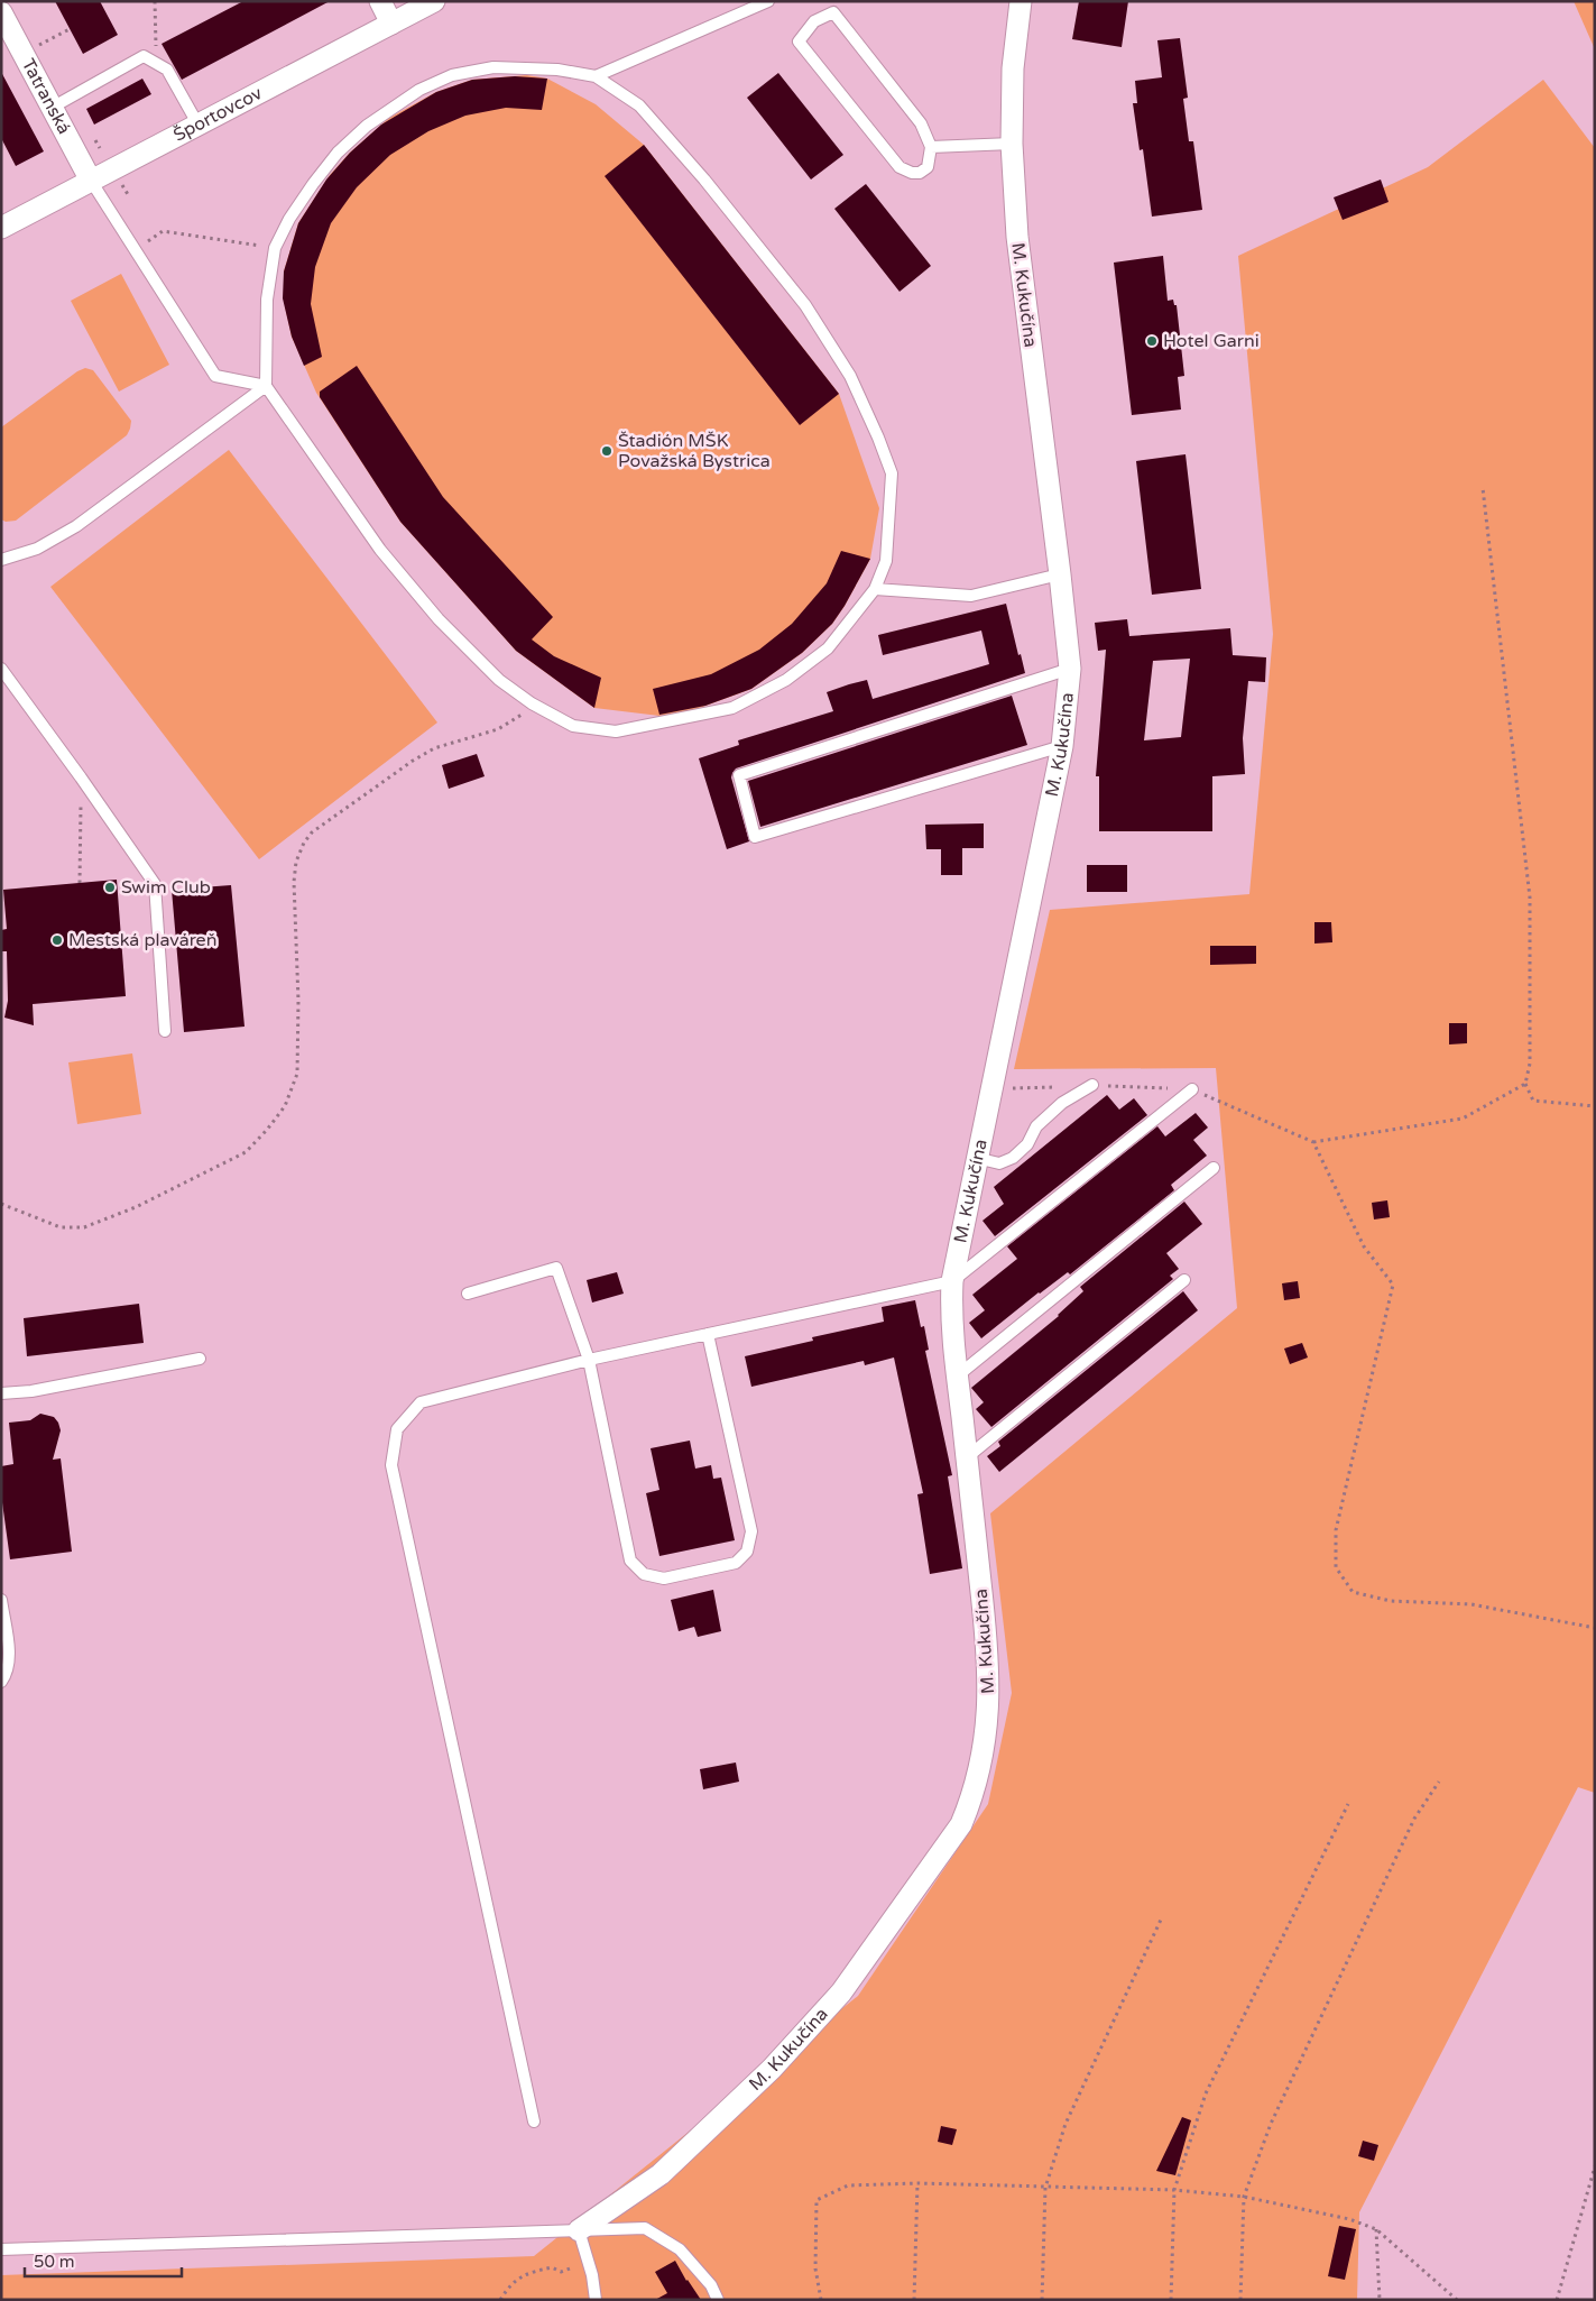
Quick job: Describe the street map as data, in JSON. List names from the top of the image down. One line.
{"streets":{"street":["Tatranská","Športovcov","M. Kukučína"]},"crossings":[["Tatranská","Športovcov"]],"places":["Hotel Garni","Štadión MŠK Považská Bystrica","Swim Club","Mestská plaváreň"],"scale_bar":"50 m"}
